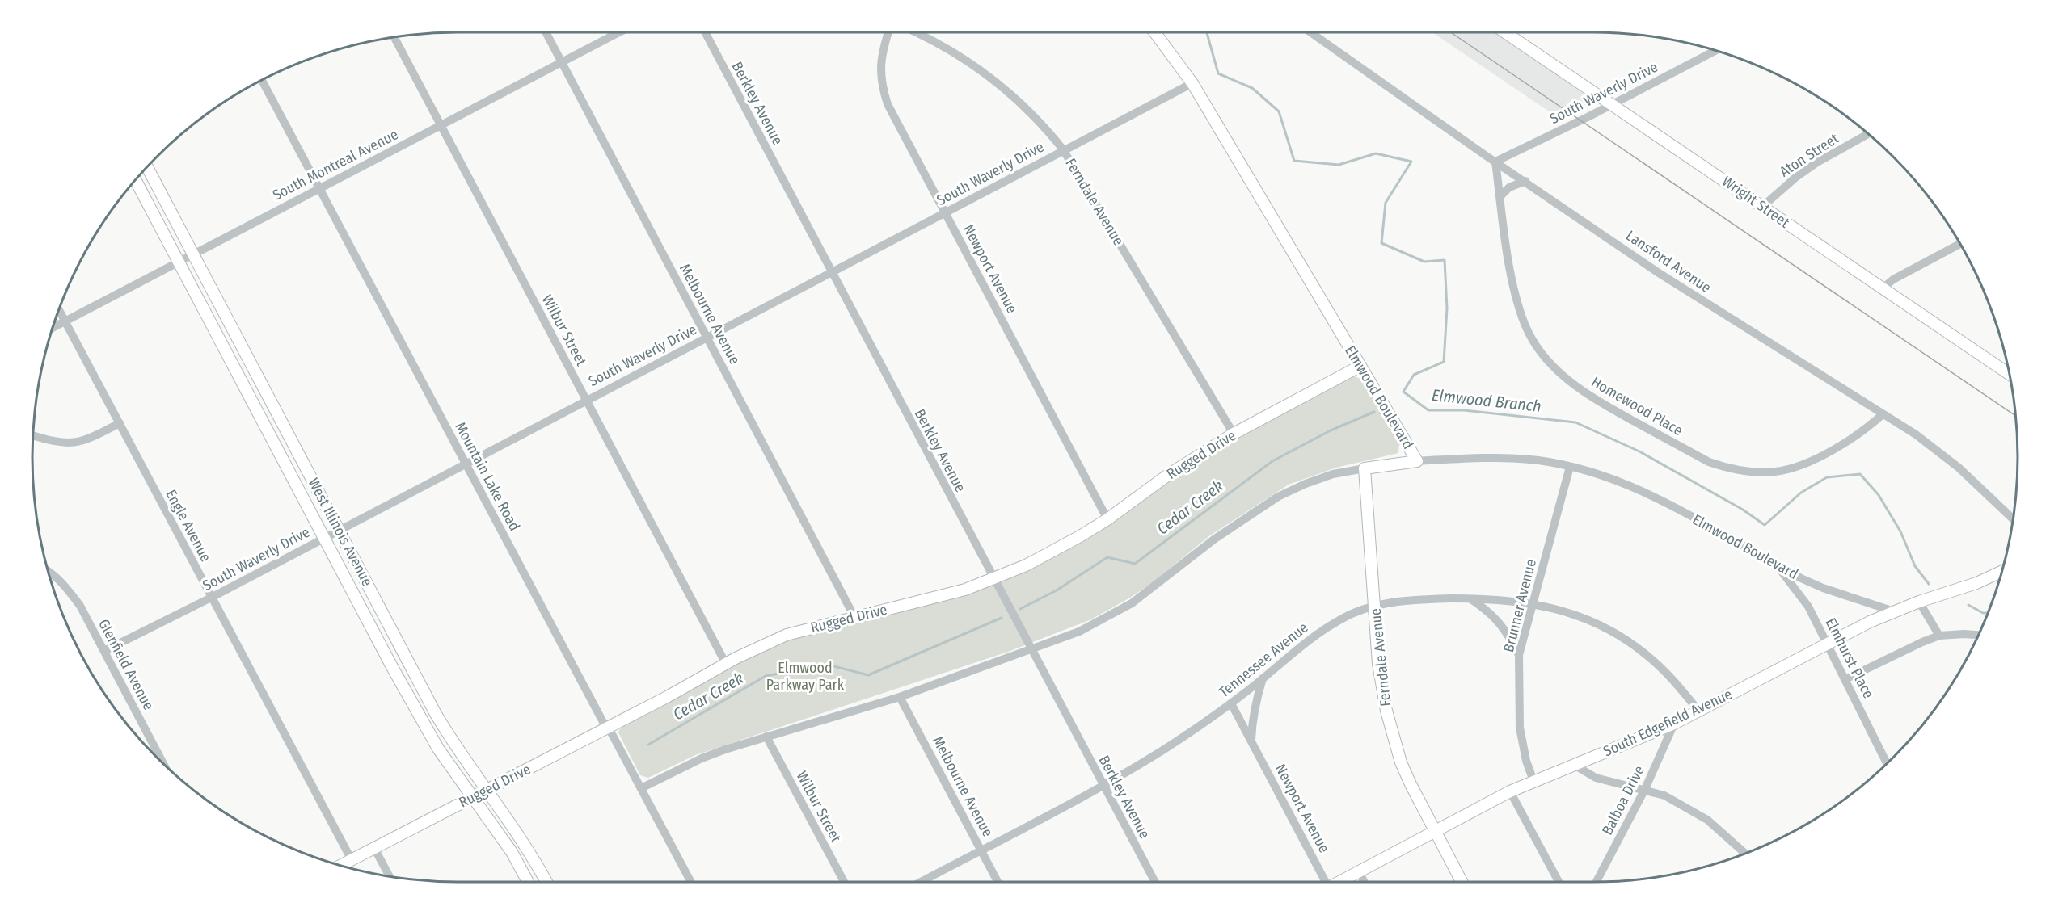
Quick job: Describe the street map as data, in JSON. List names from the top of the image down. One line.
{"streets":{"street":["South Waverly Drive","Berkley Avenue","Aton Street","South Montreal Avenue","Ferndale Avenue","Wright Street","Lansford Avenue","Newport Avenue","Melbourne Avenue","Wilbur Street","Elmwood Boulevard","Homewood Place","Rugged Drive","Mountain Lake Road","Engle Avenue","West Illinois Avenue","Brunner Avenue","Elmhurst Place","Tennessee Avenue","Glenfield Avenue","South Edgefield Avenue","Balboa Drive"]},"crossings":[["South Waverly Drive","Berkley Avenue"],["South Waverly Drive","Ferndale Avenue"],["South Waverly Drive","Wright Street"],["South Waverly Drive","Lansford Avenue"],["South Waverly Drive","Newport Avenue"],["South Waverly Drive","Melbourne Avenue"],["South Waverly Drive","Wilbur Street"],["South Waverly Drive","Elmwood Boulevard"],["South Waverly Drive","Homewood Place"],["South Waverly Drive","Mountain Lake Road"],["South Waverly Drive","Engle Avenue"],["South Waverly Drive","West Illinois Avenue"],["South Waverly Drive","Glenfield Avenue"],["Berkley Avenue","Rugged Drive"],["Berkley Avenue","Tennessee Avenue"],["Aton Street","Wright Street"],["South Montreal Avenue","Melbourne Avenue"],["South Montreal Avenue","Wilbur Street"],["South Montreal Avenue","Mountain Lake Road"],["South Montreal Avenue","Engle Avenue"],["South Montreal Avenue","West Illinois Avenue"],["Ferndale Avenue","Rugged Drive"],["Ferndale Avenue","Tennessee Avenue"],["Ferndale Avenue","South Edgefield Avenue"],["Lansford Avenue","Homewood Place"],["Newport Avenue","Rugged Drive"],["Newport Avenue","Tennessee Avenue"],["Melbourne Avenue","Rugged Drive"],["Melbourne Avenue","Tennessee Avenue"],["Wilbur Street","Rugged Drive"],["Elmwood Boulevard","Rugged Drive"],["Elmwood Boulevard","Brunner Avenue"],["Elmwood Boulevard","Elmhurst Place"],["Elmwood Boulevard","South Edgefield Avenue"],["Rugged Drive","Mountain Lake Road"],["Rugged Drive","Engle Avenue"],["Rugged Drive","West Illinois Avenue"],["Brunner Avenue","Tennessee Avenue"],["Brunner Avenue","South Edgefield Avenue"],["Elmhurst Place","South Edgefield Avenue"],["Tennessee Avenue","South Edgefield Avenue"],["South Edgefield Avenue","Balboa Drive"]],"water":["Elmwood Branch","Cedar Creek"],"parks":["Elmwood Parkway Park"]}
